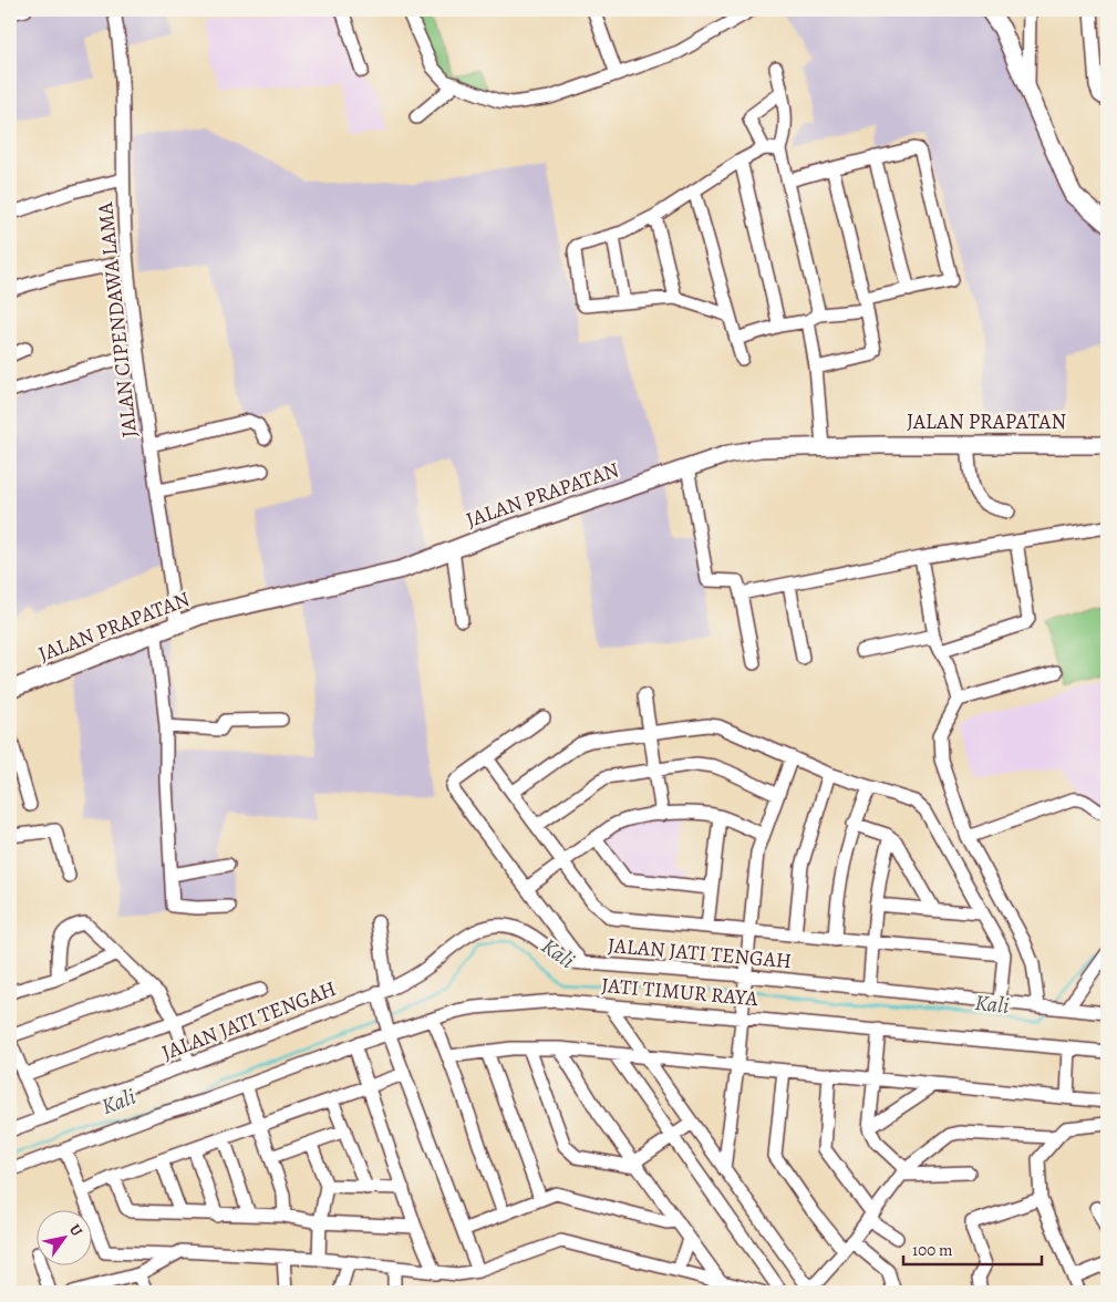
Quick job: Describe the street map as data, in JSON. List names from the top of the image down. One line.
{"streets":{"main road":["JALAN PRAPATAN"],"street":["JALAN CIPENDAWA LAMA","JALAN JATI TENGAH","JATI TIMUR RAYA"]},"crossings":[["JALAN CIPENDAWA LAMA","JALAN PRAPATAN"]],"water":["Kali"],"scale_bar":"100 m","north":"top right"}
